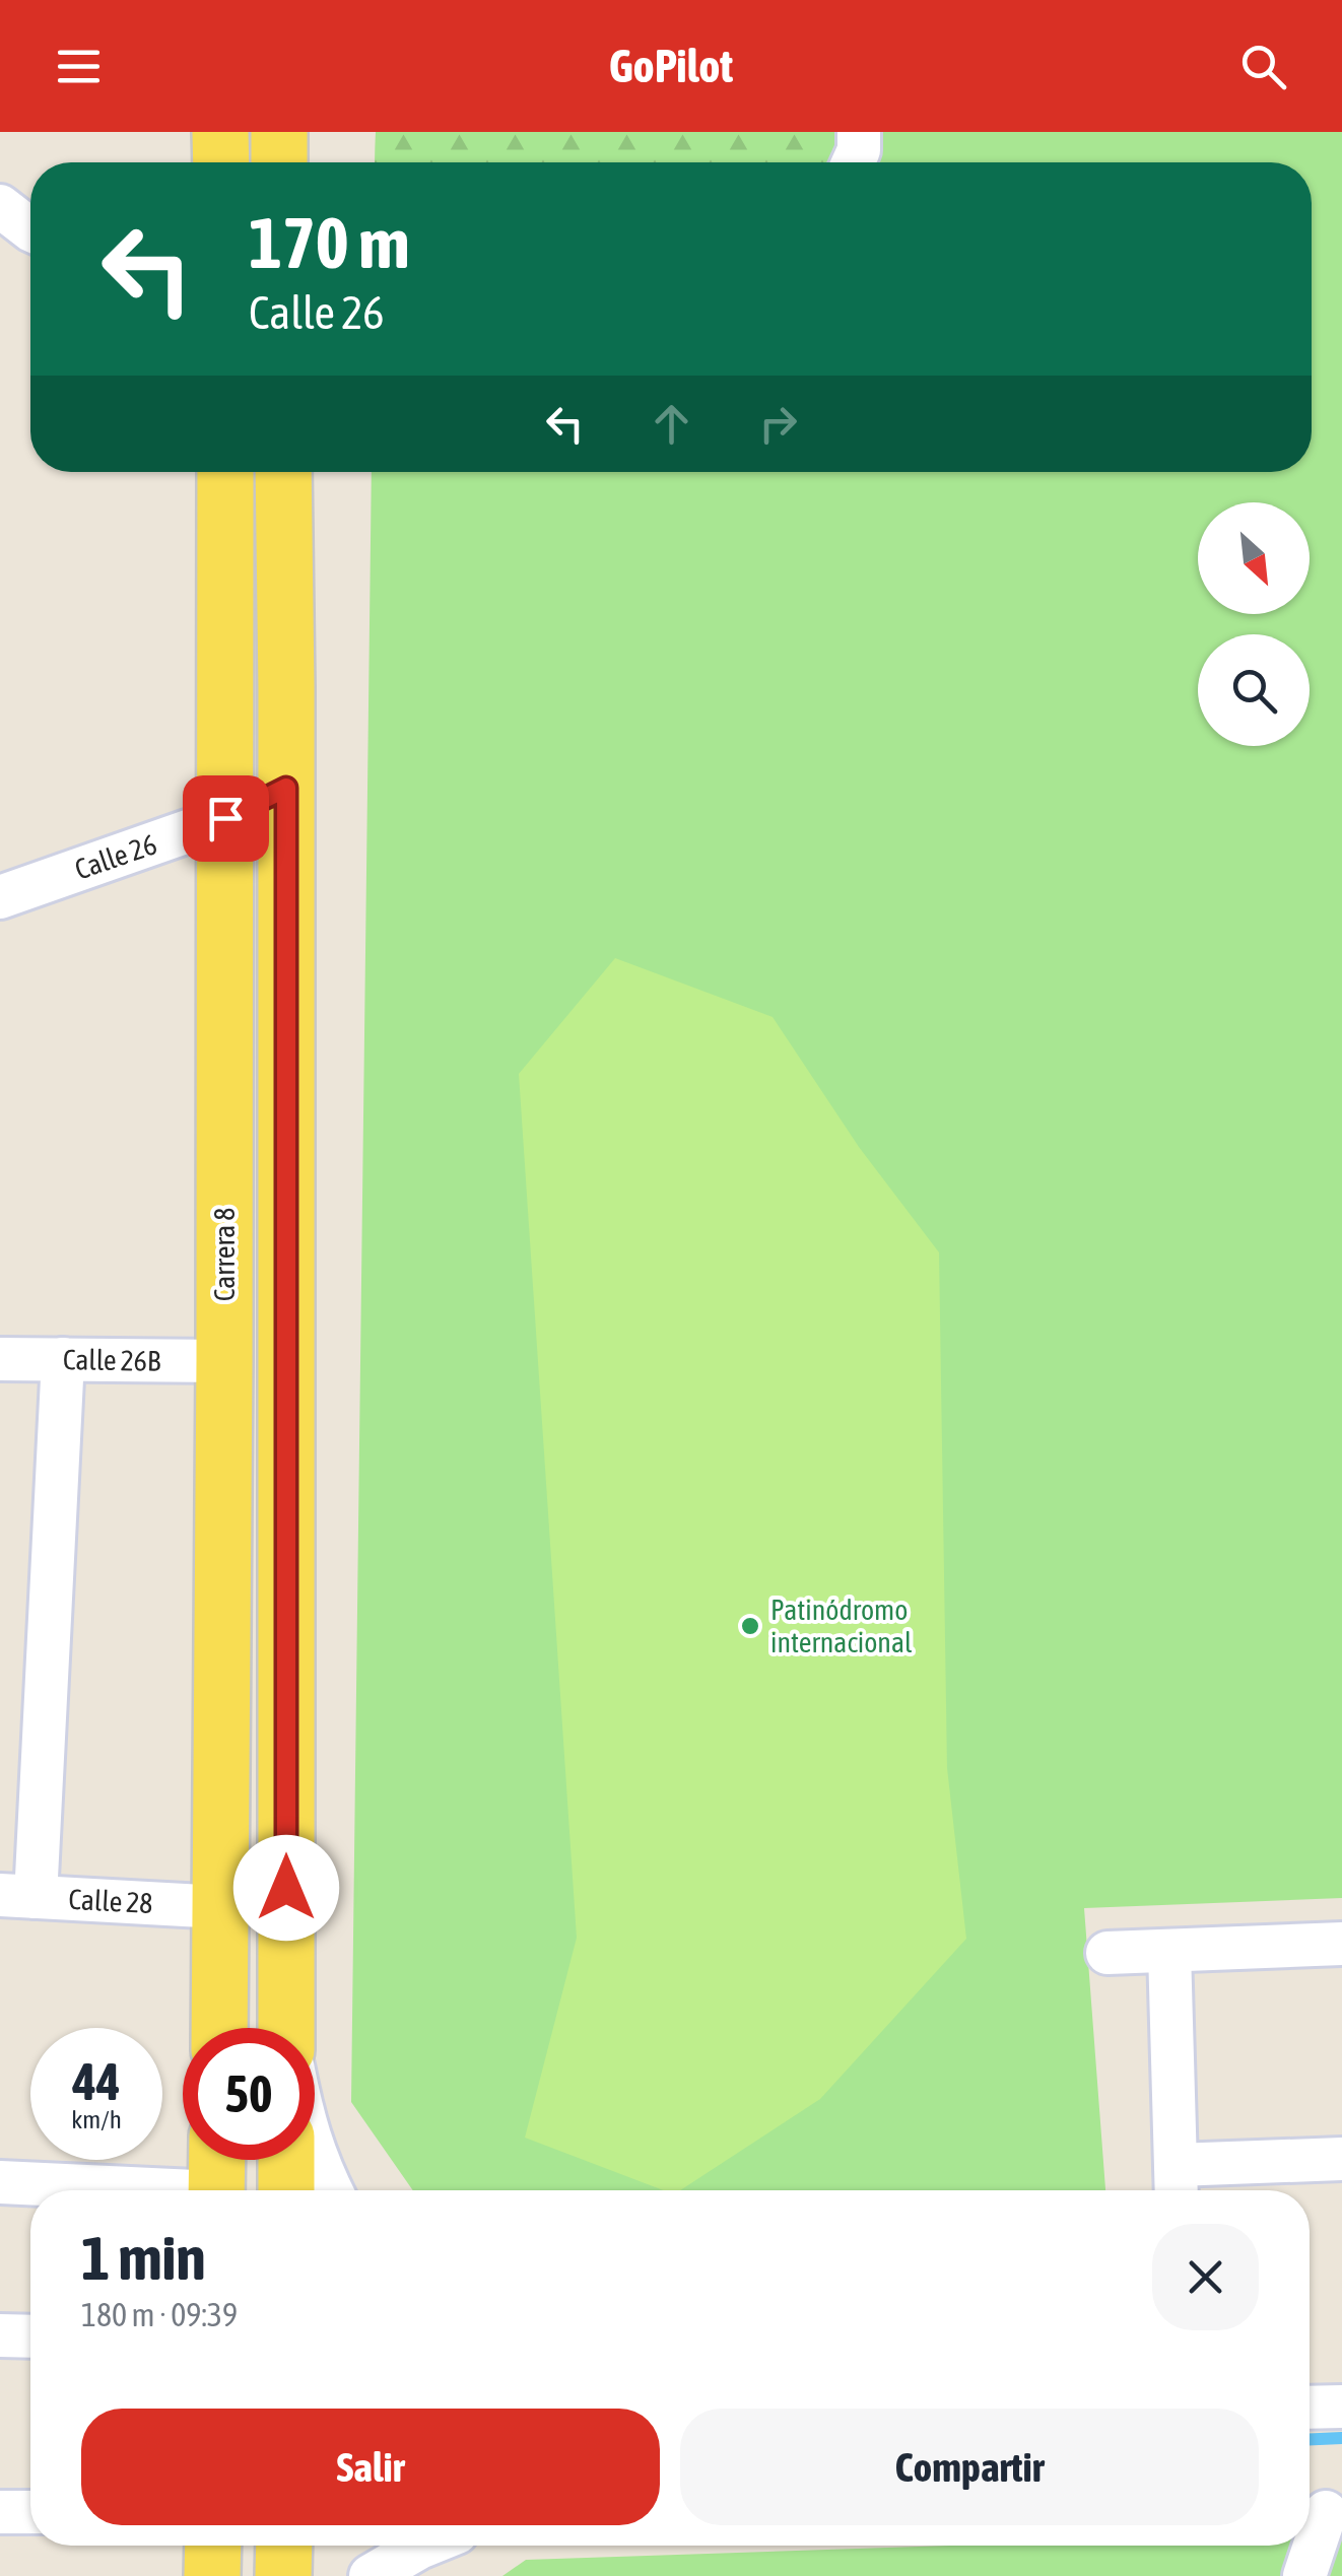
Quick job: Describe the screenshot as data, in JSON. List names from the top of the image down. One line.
{"streets":{"main road":["Carrera 8"],"street":["Calle 26","Calle 26B","Calle 28"]},"crossings":[["Calle 26","Carrera 8"],["Carrera 8","Calle 26B"],["Carrera 8","Calle 28"]],"places":["Patinódromo internacional"],"north":"bottom right","page":{"header":"GoPilot","turn":["170 m","Calle 26"],"speed":"44 km/h","limit":"50","heading":["1 min","180 m · 09:39"],"buttons":["Salir","Compartir"]}}
